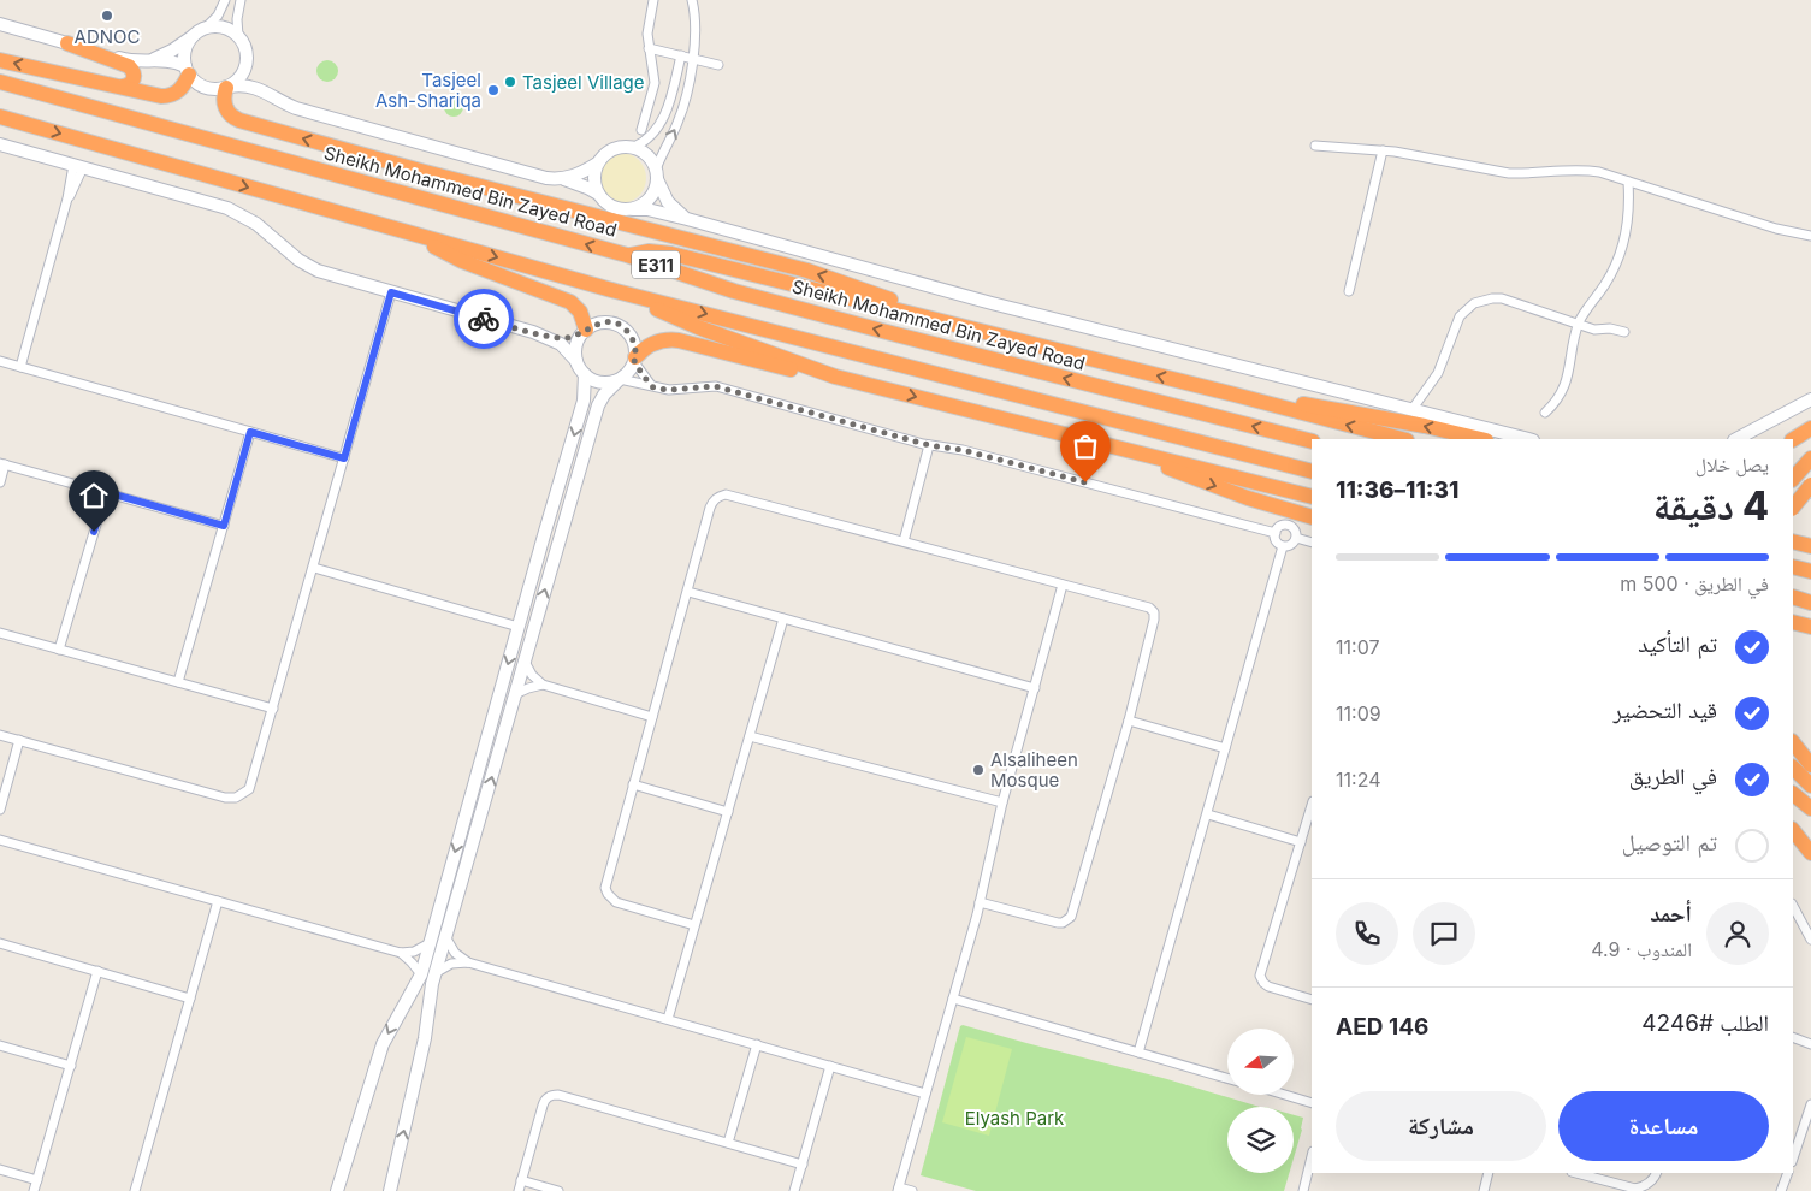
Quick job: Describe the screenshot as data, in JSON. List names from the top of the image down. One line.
{"streets":{"highway":["Sheikh Mohammed Bin Zayed Road","E311"]},"parks":["Elyash Park"],"places":["ADNOC","Tasjeel Village","Tasjeel Ash-Shariqa","Alsaliheen Mosque"],"north":"left","page":{"heading":["4 دقيقة","يصل خلال","11:31–11:36"],"panel":["أحمد","المندوب · 4.9","الطلب #4246","AED 146"],"bar":"في الطريق · 500 m","list":[["تم التأكيد","11:07"],["قيد التحضير","11:09"],["في الطريق","11:24"],"تم التوصيل"],"buttons":["مساعدة","مشاركة"]}}
